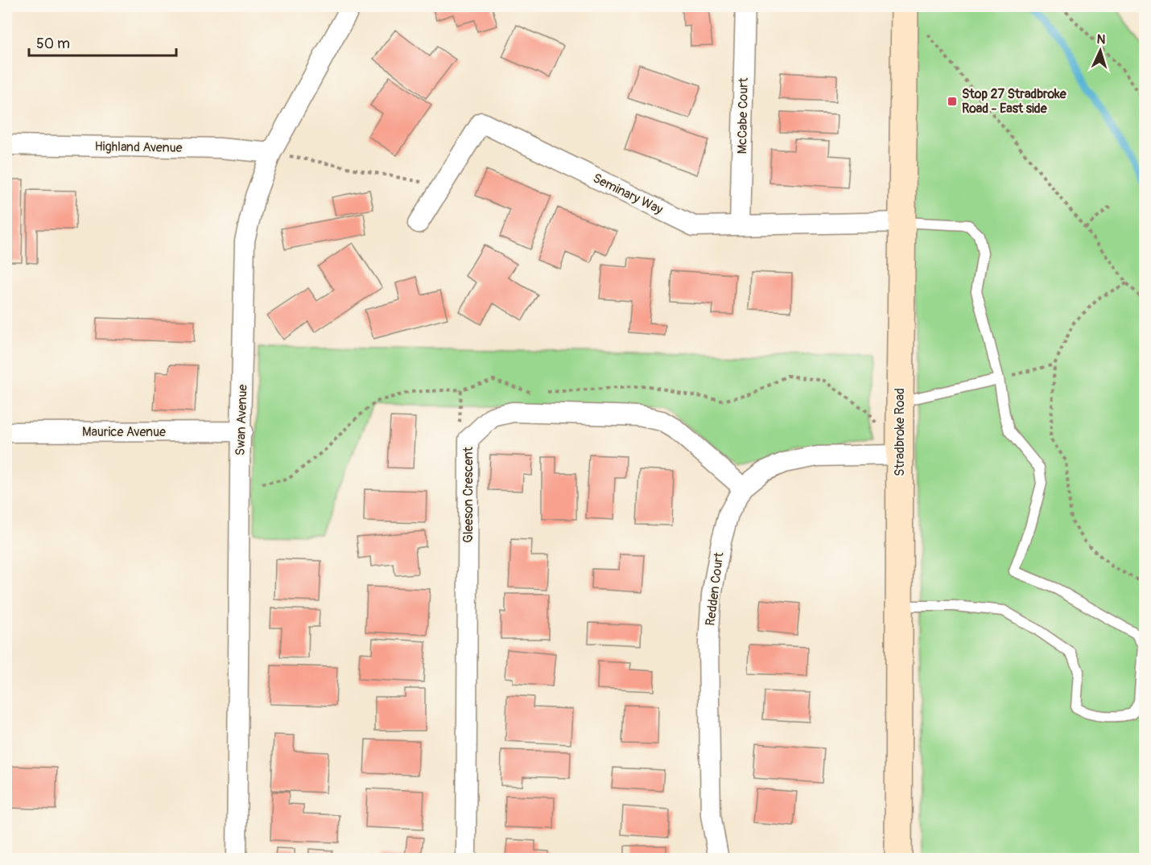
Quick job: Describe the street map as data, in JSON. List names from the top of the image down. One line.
{"streets":{"main road":["Stradbroke Road"],"street":["McCabe Court","Highland Avenue","Seminary Way","Swan Avenue","Maurice Avenue","Gleeson Crescent","Redden Court"]},"crossings":[["McCabe Court","Seminary Way"],["Highland Avenue","Swan Avenue"],["Seminary Way","Stradbroke Road"],["Swan Avenue","Maurice Avenue"],["Stradbroke Road","Redden Court"],["Gleeson Crescent","Redden Court"]],"places":{"transit":["Stop 27 Stradbroke Road - East side"]},"scale_bar":"50 m","north":"top"}
